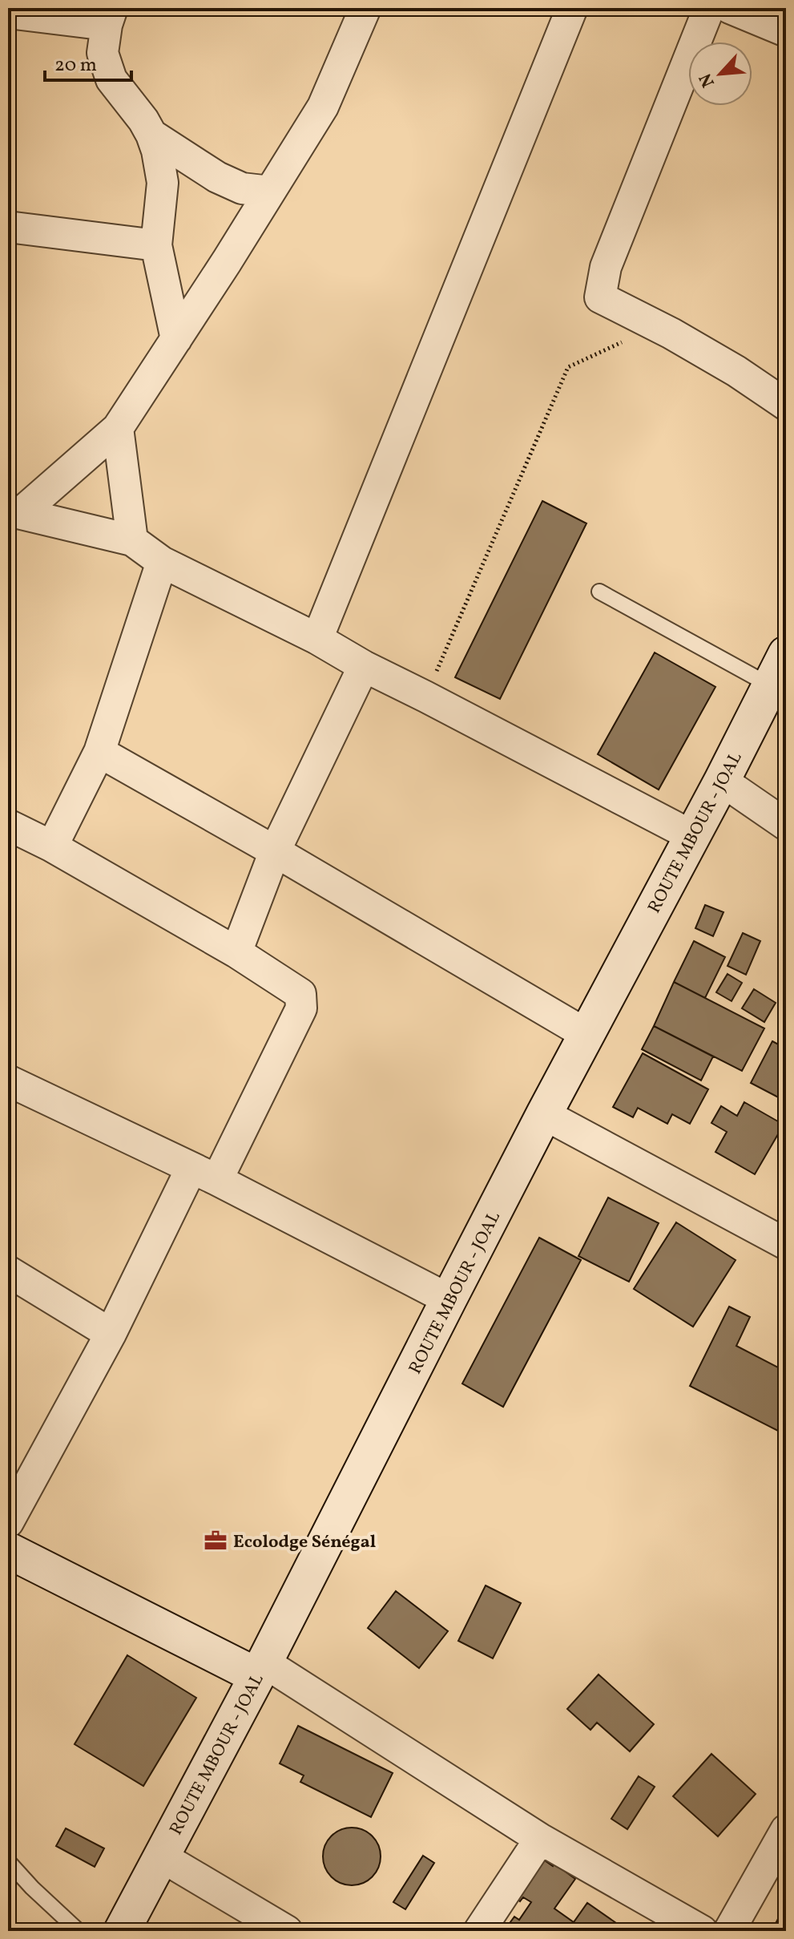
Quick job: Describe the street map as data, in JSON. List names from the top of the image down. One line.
{"streets":{"main road":["ROUTE MBOUR - JOAL"]},"places":{"office":["Ecolodge Sénégal"]},"scale_bar":"20 m","north":"bottom left"}
